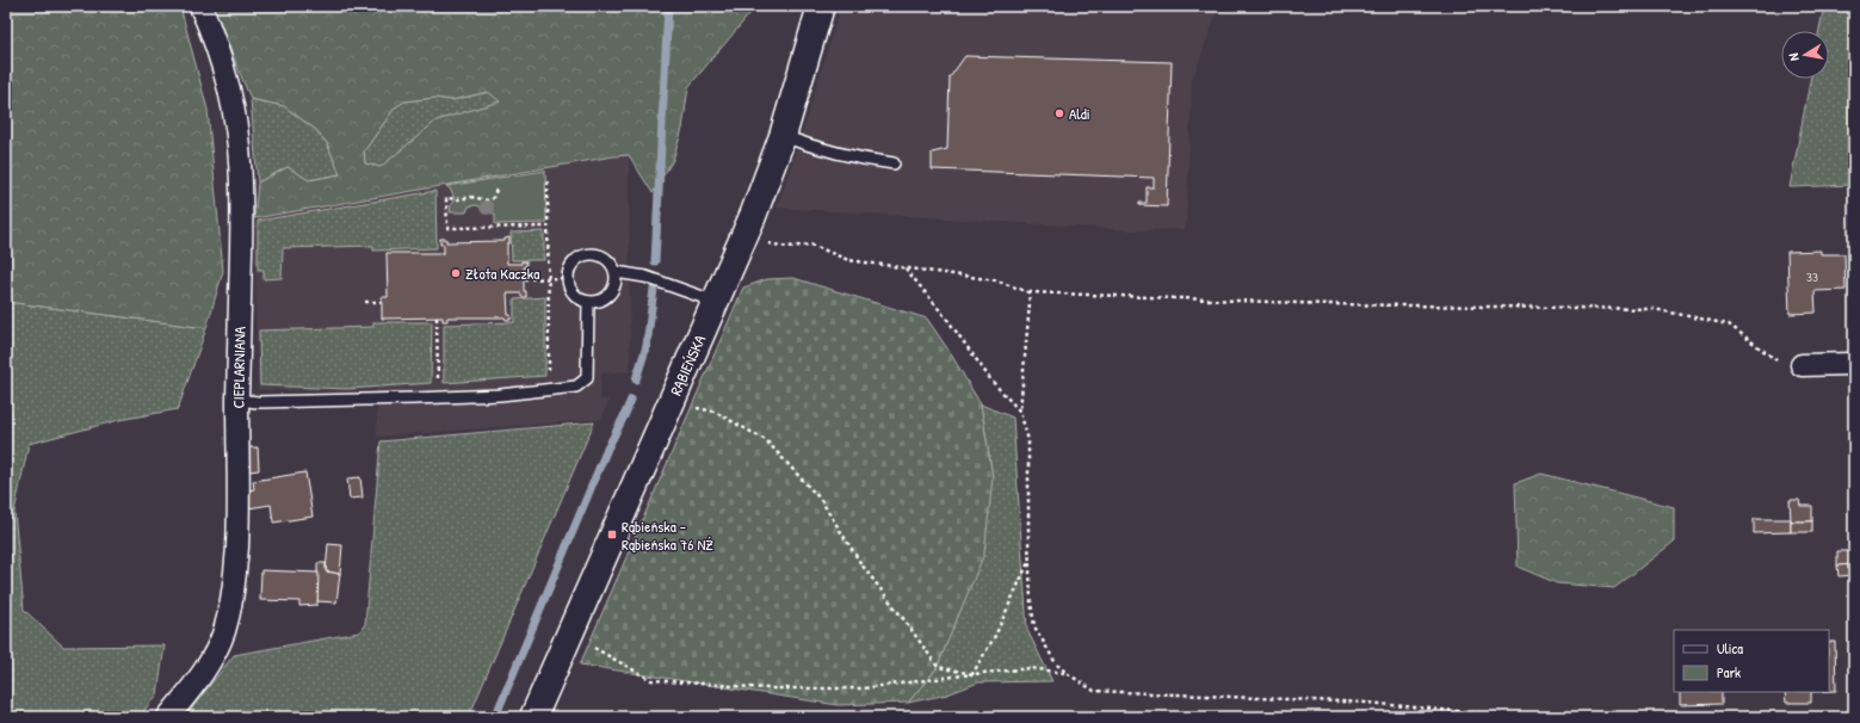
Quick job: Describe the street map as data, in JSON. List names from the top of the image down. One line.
{"streets":{"street":["RĄBIEŃSKA","CIEPLARNIANA"]},"places":{"other":["Aldi","Złota Kaczka"],"transit":["Rąbieńska - Rąbieńska 76 NŻ"]},"house_numbers":["33"],"legend":["Ulica","Park"],"north":"left"}
